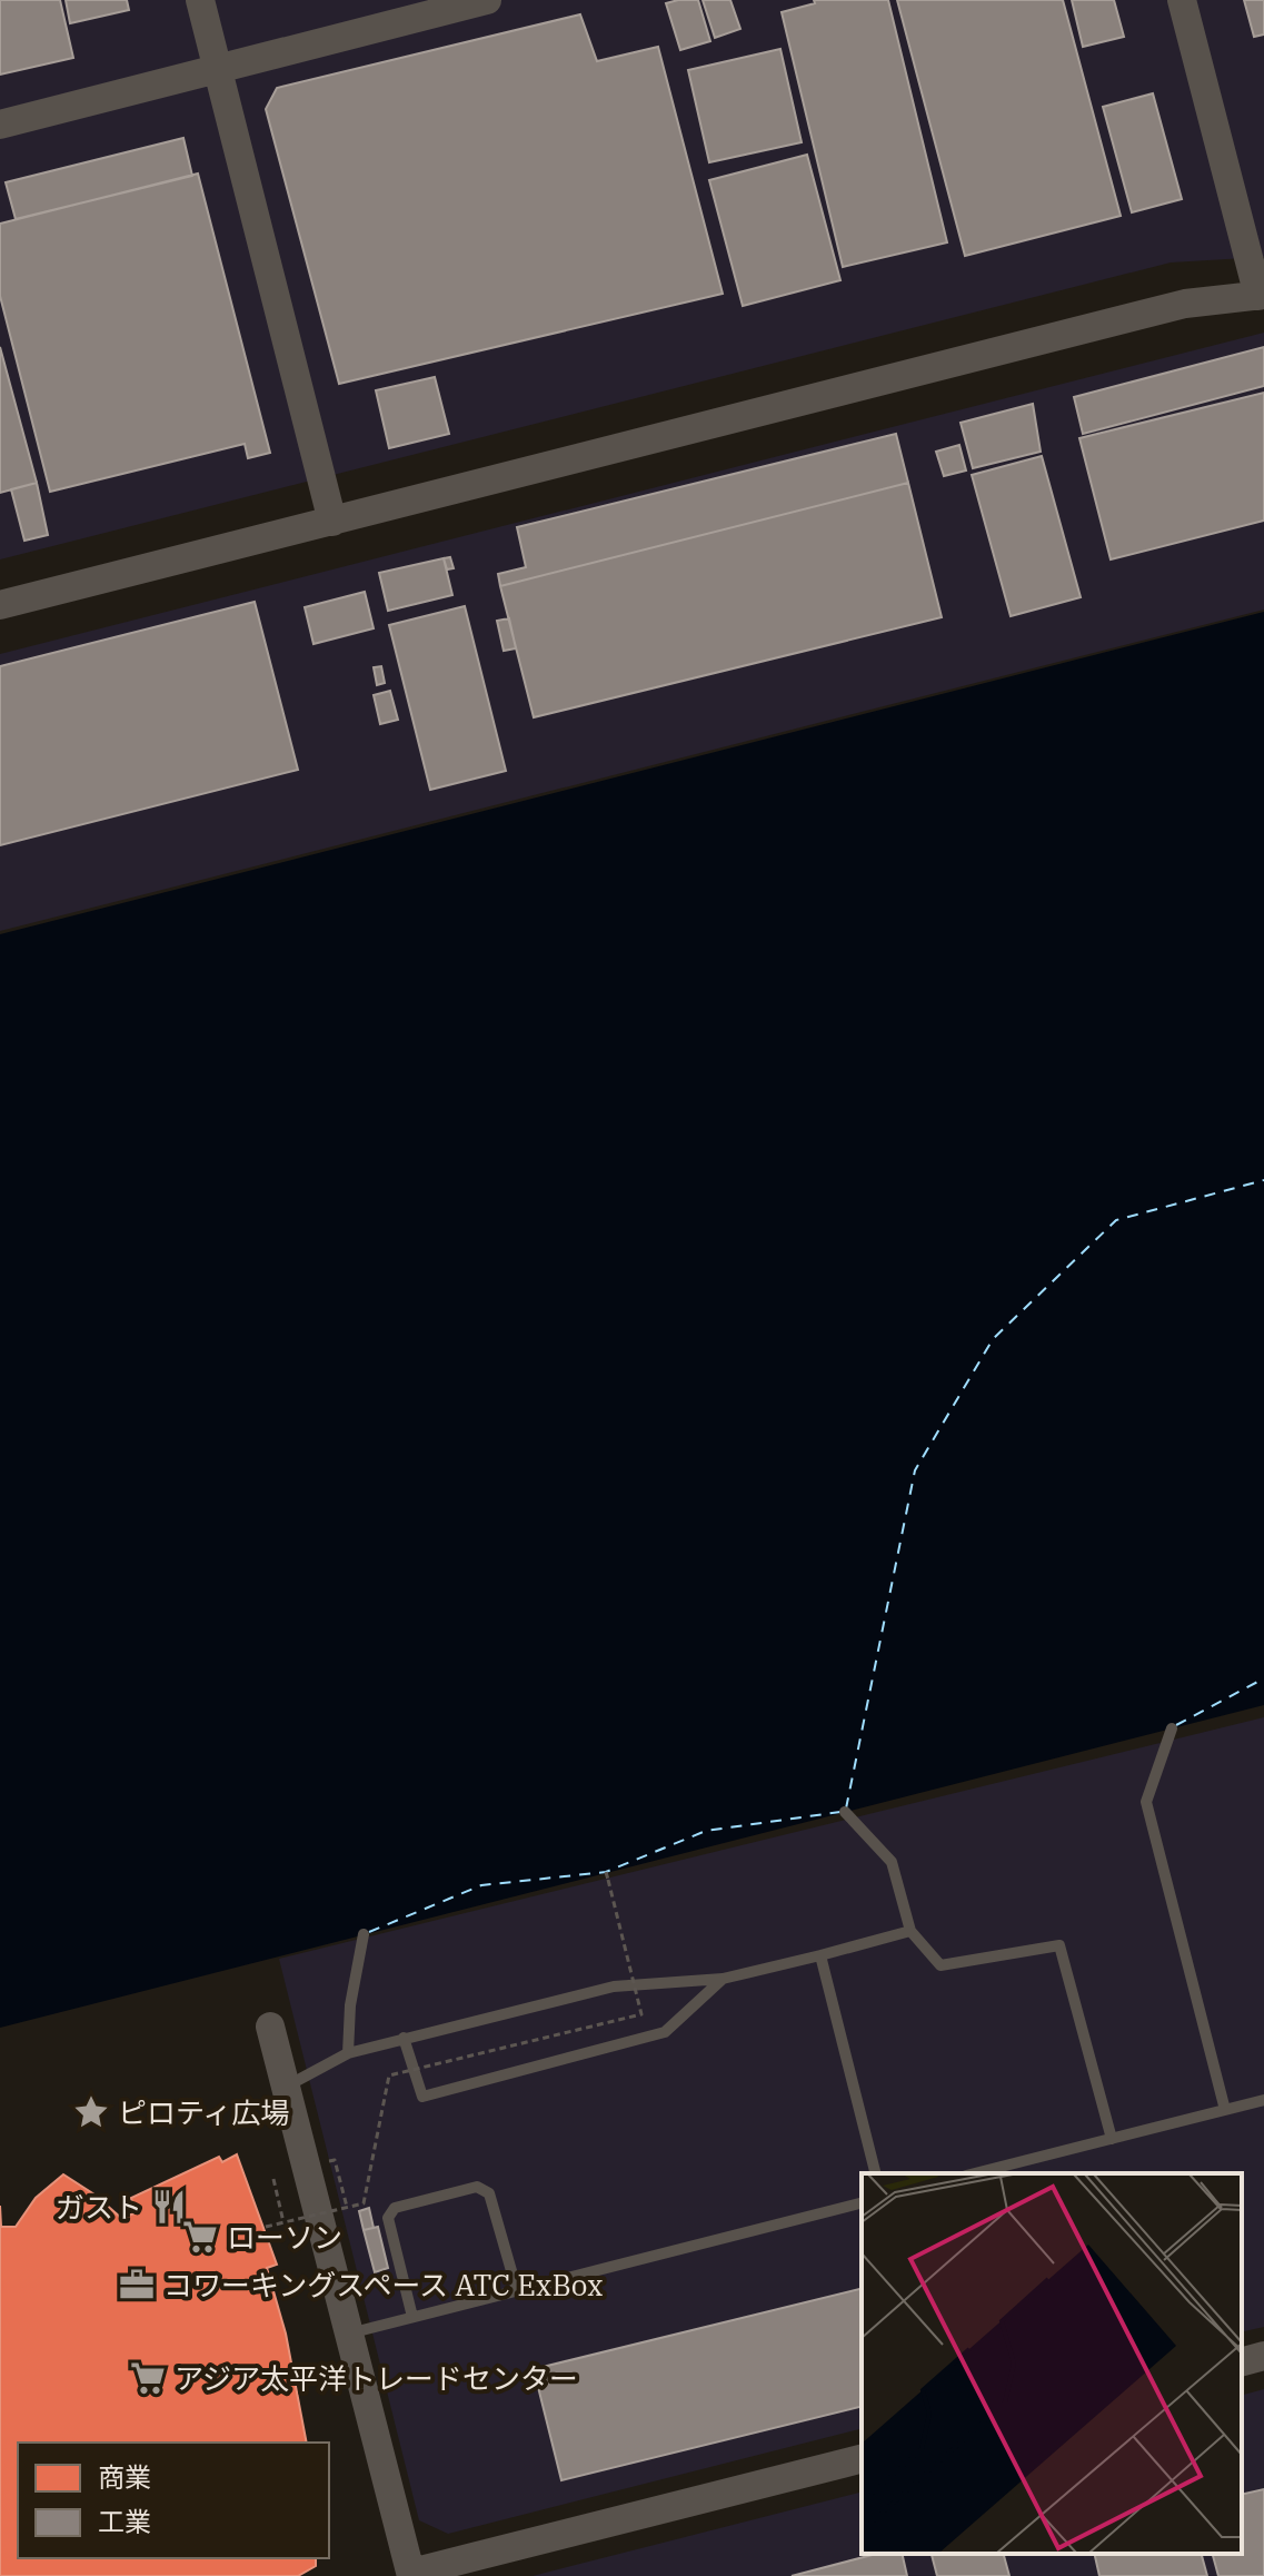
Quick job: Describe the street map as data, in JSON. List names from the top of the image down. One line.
{"places":{"place":["ピロティ広場"],"restaurant":["ガスト"],"supermarket":["ローソン","アジア太平洋トレードセンター"],"office":["コワーキングスペース ATC ExBox"]},"legend":["商業","工業"]}
